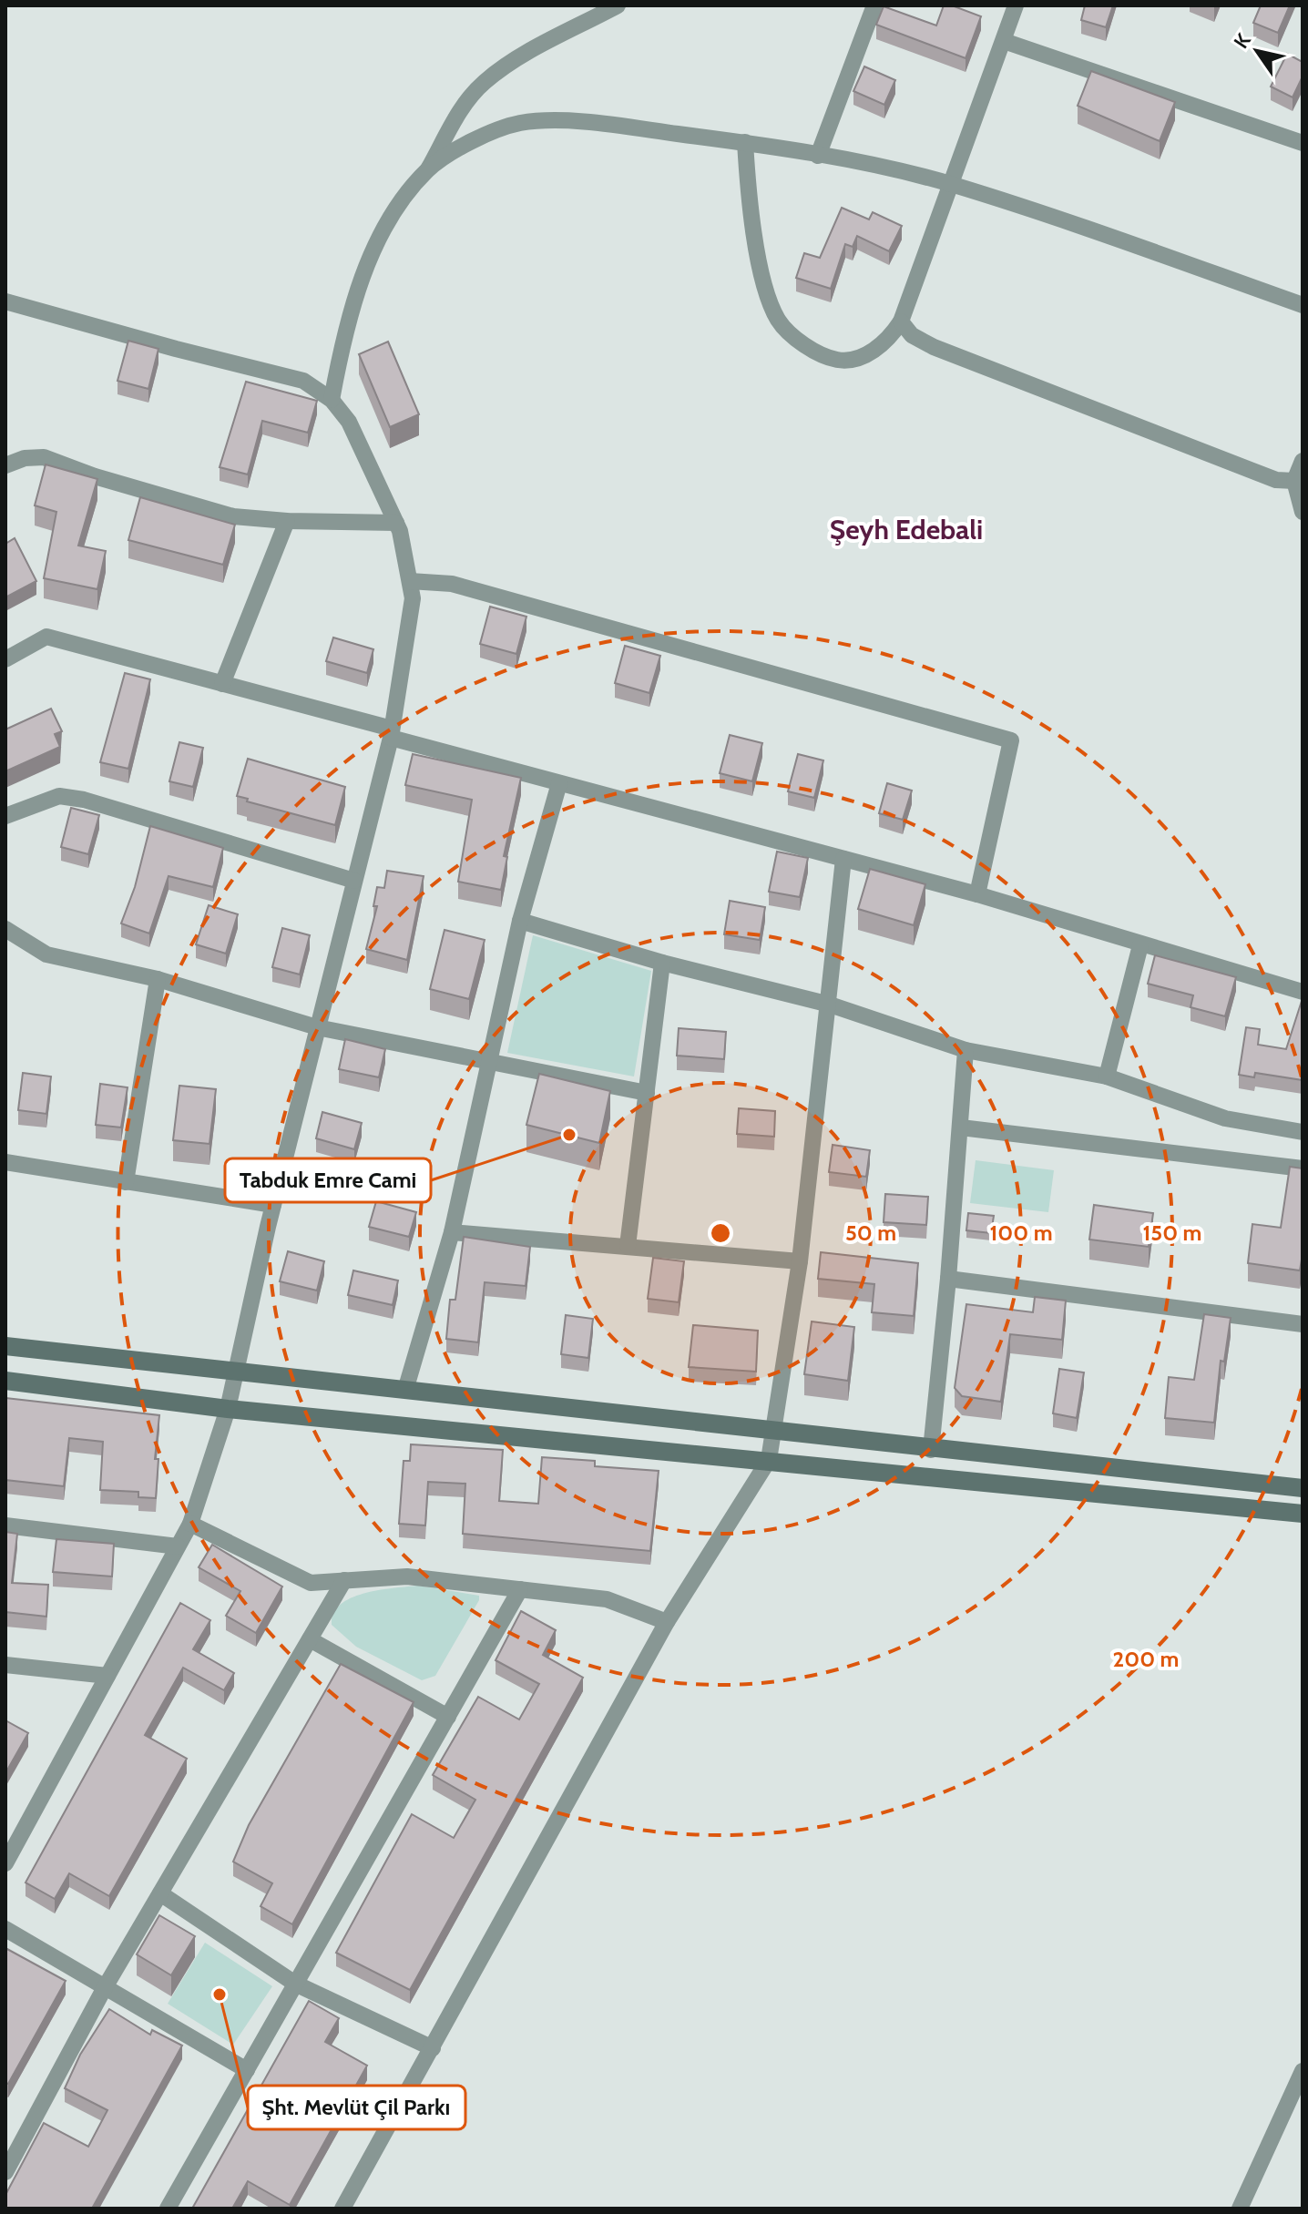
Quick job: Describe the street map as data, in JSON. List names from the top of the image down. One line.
{"districts":["Şeyh Edebali"],"places":["Tabduk Emre Cami","Şht. Mevlüt Çil Parkı"],"north":"top left","rings":["50 m","100 m","150 m","200 m"]}
